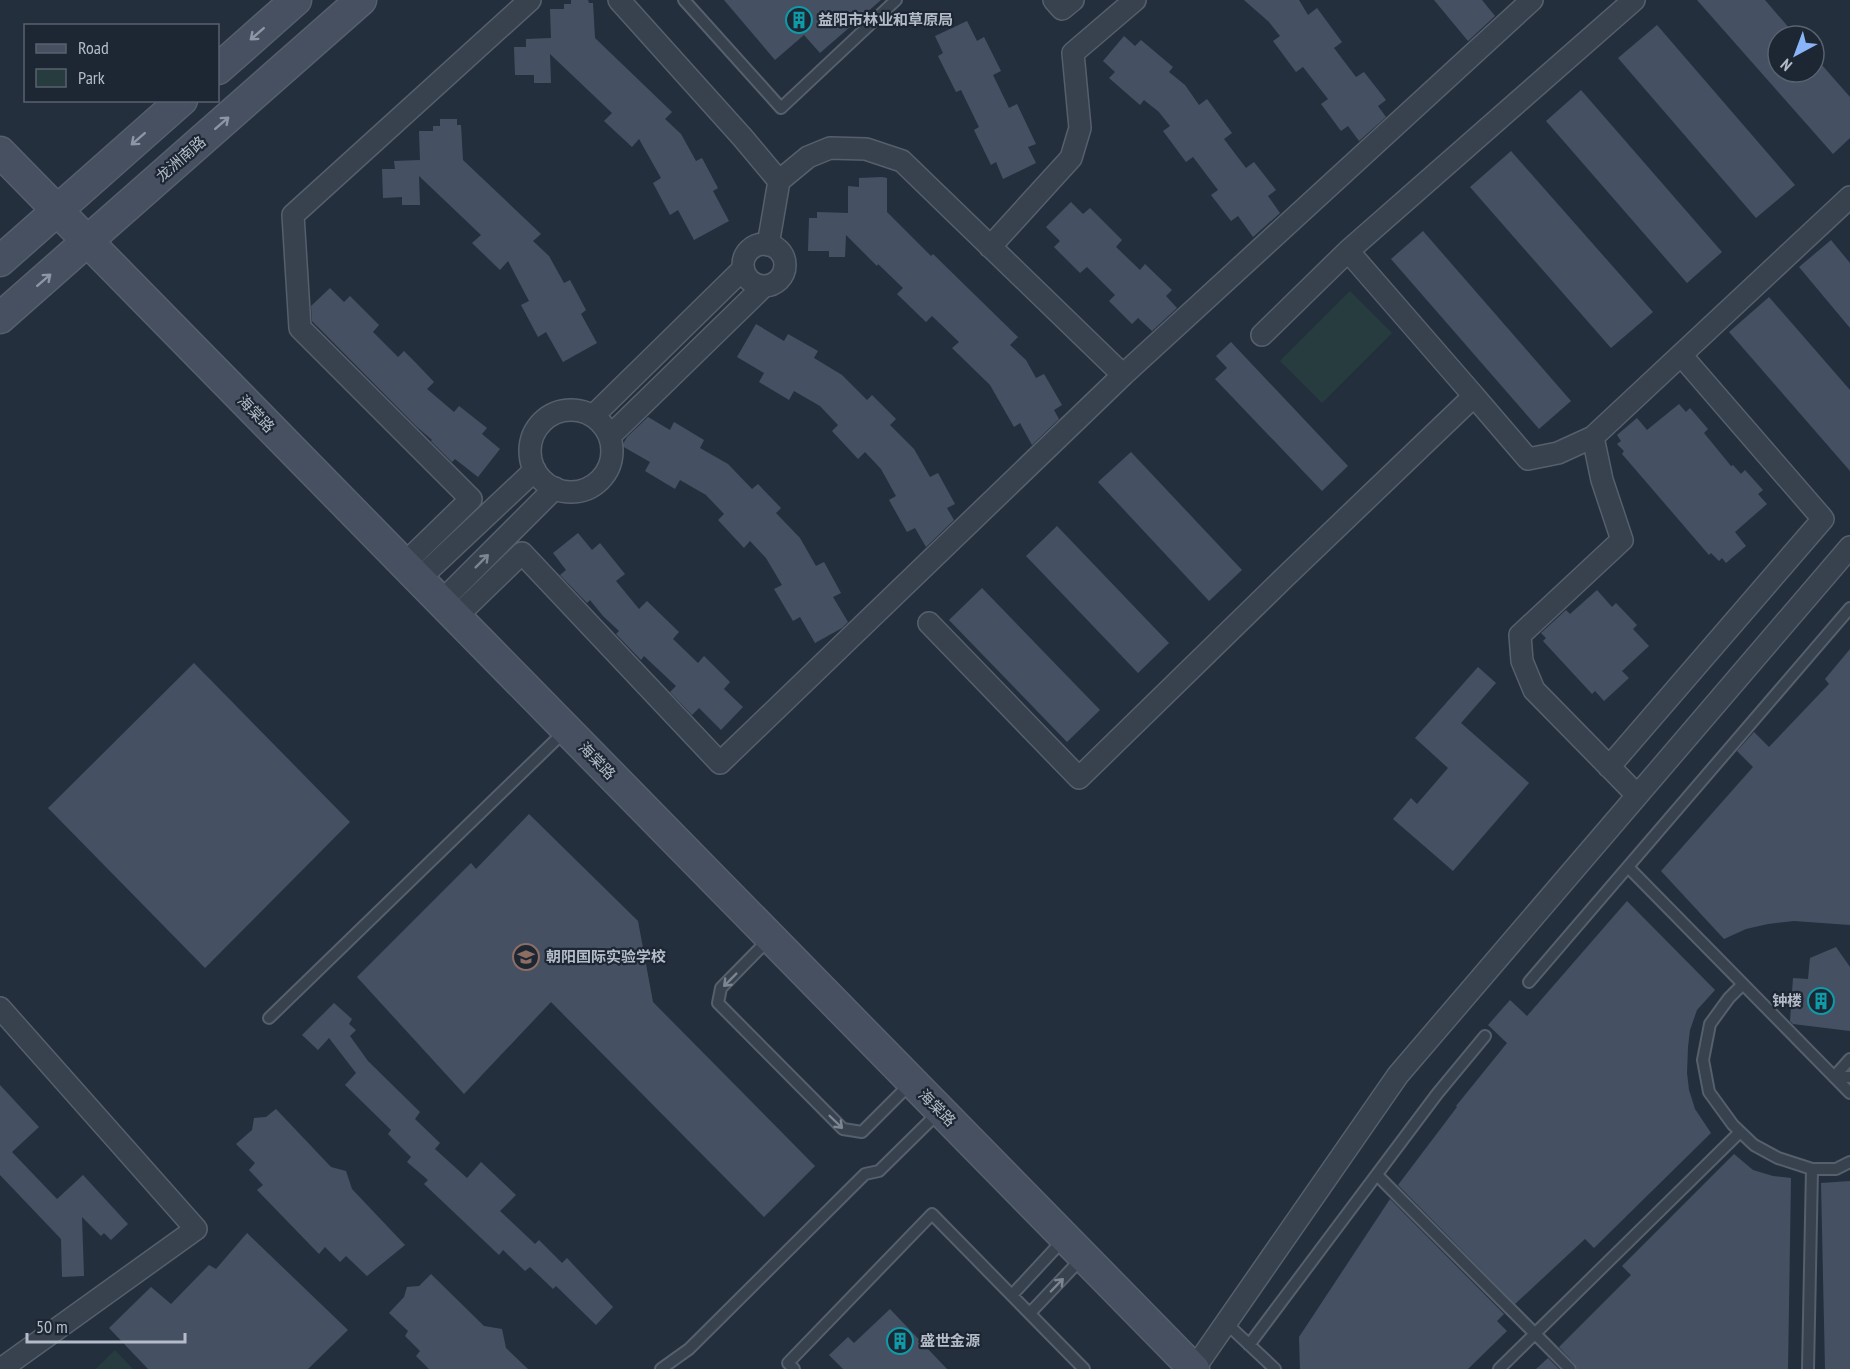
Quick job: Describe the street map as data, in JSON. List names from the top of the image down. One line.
{"streets":{"street":["龙洲南路","海棠路"]},"crossings":[["龙洲南路","海棠路"]],"places":{"building":["益阳市林业和草原局","钟楼","盛世金源"],"school or university":["朝阳国际实验学校"]},"legend":["Road","Park"],"scale_bar":"50 m","north":"bottom left"}
